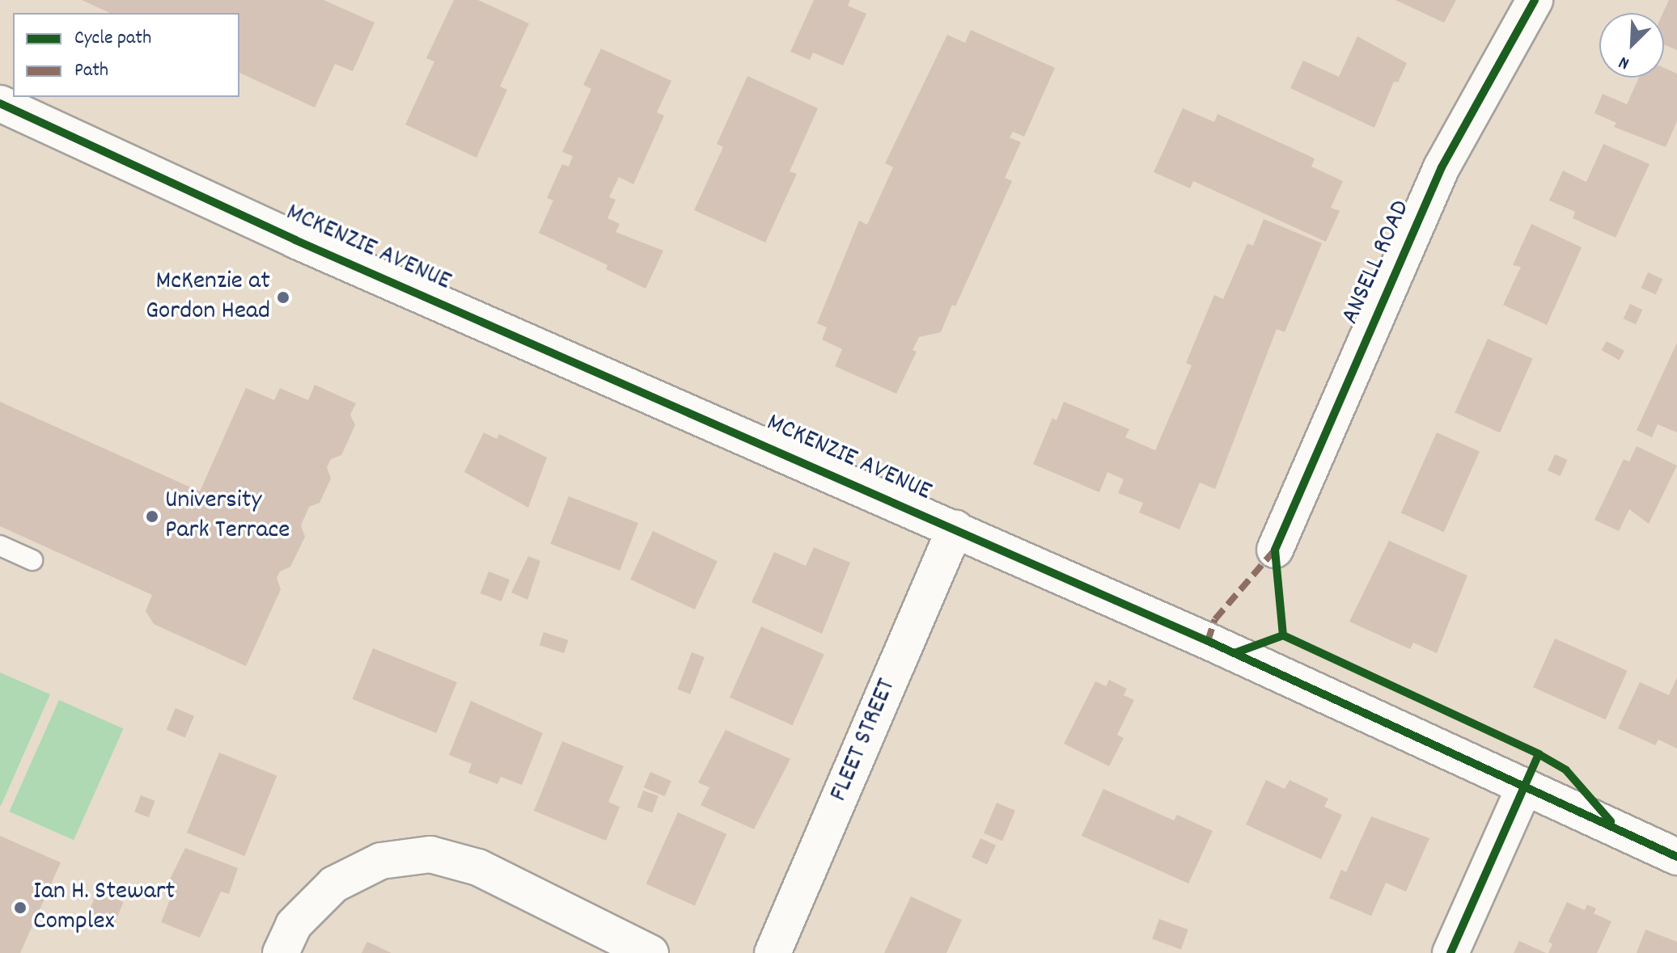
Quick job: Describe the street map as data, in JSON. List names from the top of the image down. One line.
{"streets":{"main road":["MCKENZIE AVENUE","ANSELL ROAD","FLEET STREET"]},"crossings":[["MCKENZIE AVENUE","FLEET STREET"]],"places":["McKenzie at Gordon Head","University Park Terrace","Ian H. Stewart Complex"],"legend":["Cycle path","Path"],"north":"bottom left"}
